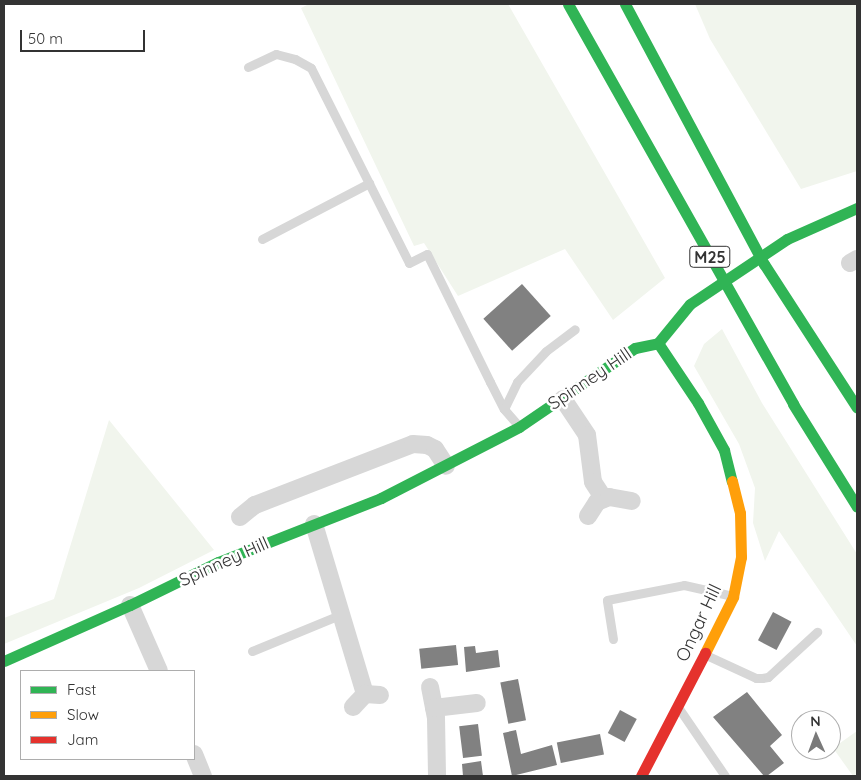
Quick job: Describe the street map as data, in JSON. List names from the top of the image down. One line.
{"streets":{"main road":["M25","Spinney Hill","Ongar Hill"]},"crossings":[["Spinney Hill","Ongar Hill"]],"legend":["Fast","Slow","Jam"],"scale_bar":"50 m","north":"top"}
